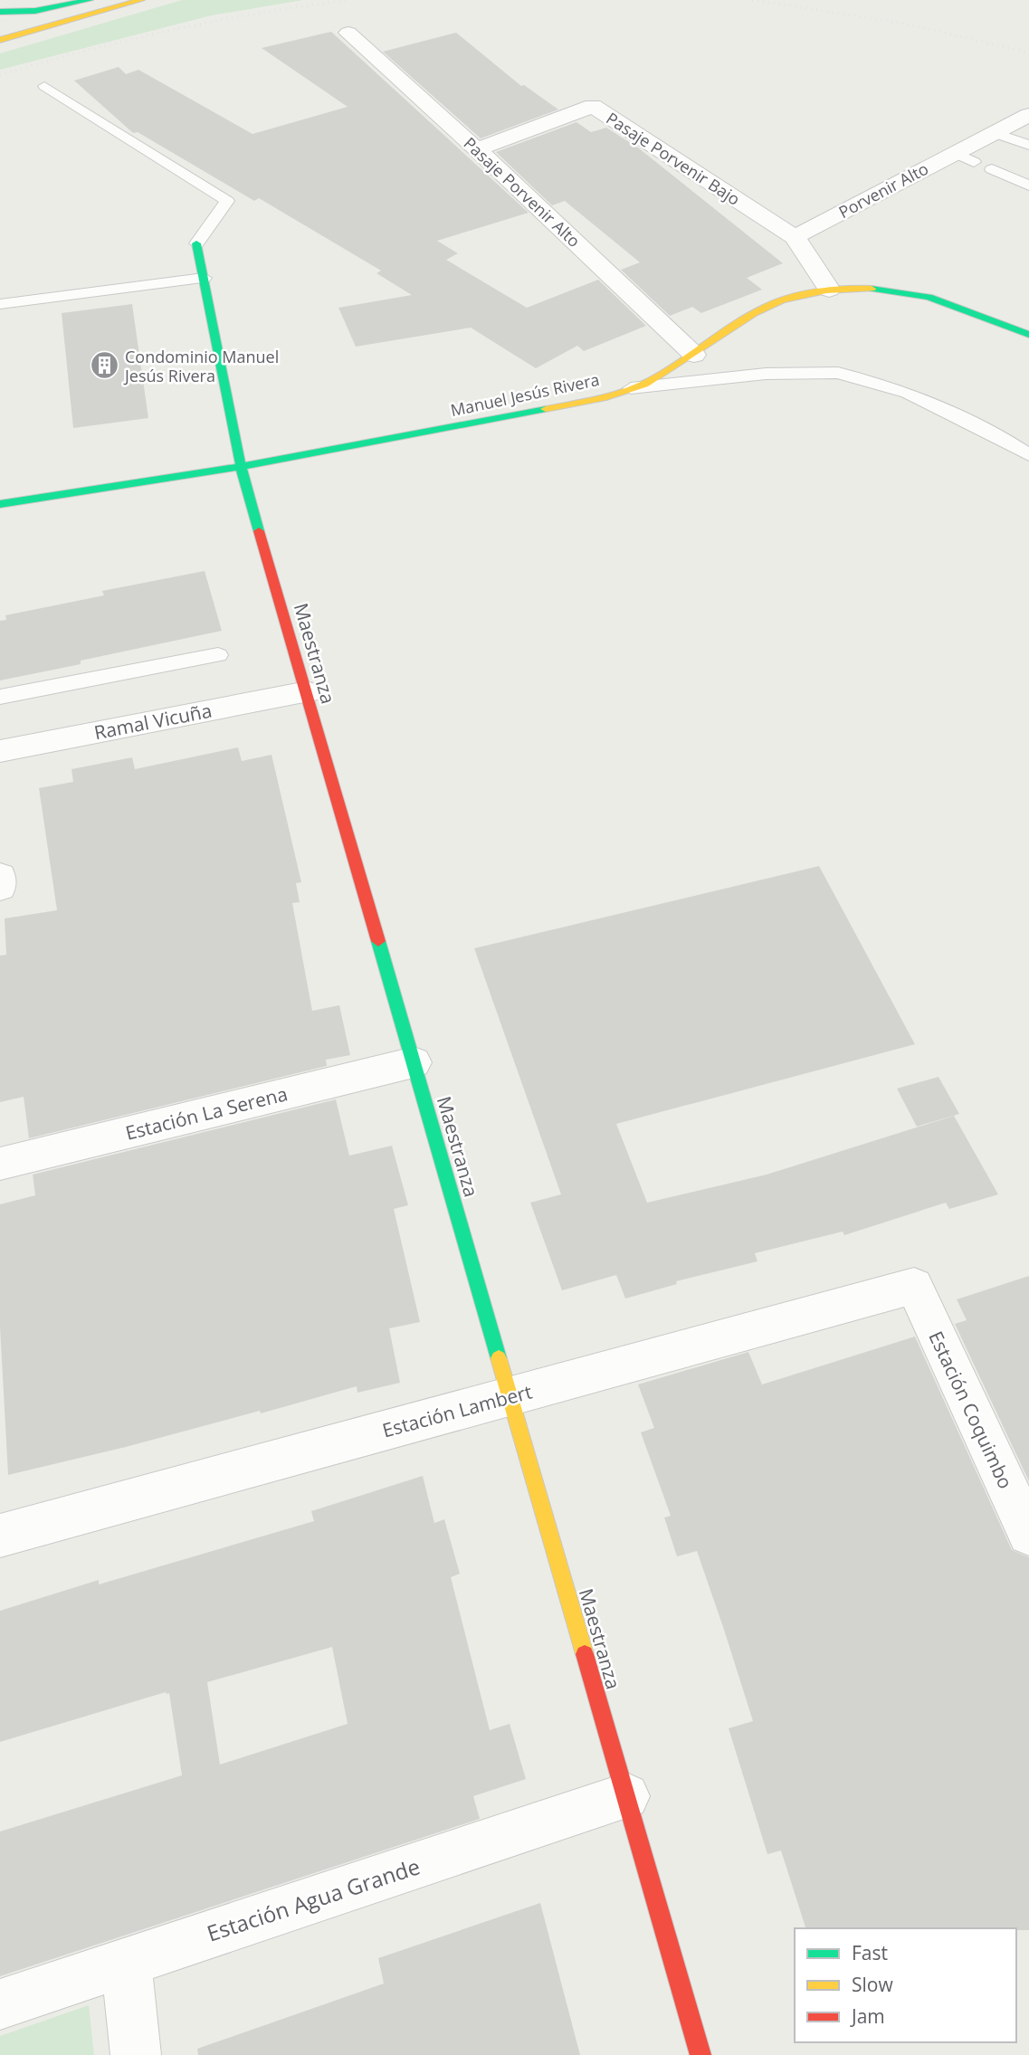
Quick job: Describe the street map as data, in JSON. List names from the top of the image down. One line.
{"streets":{"main road":["Manuel Jesús Rivera","Maestranza"],"street":["Pasaje Porvenir Bajo","Porvenir Alto","Pasaje Porvenir Alto","Ramal Vicuña","Estación La Serena","Estación Coquimbo","Estación Lambert","Estación Agua Grande"]},"crossings":[["Pasaje Porvenir Bajo","Porvenir Alto"],["Pasaje Porvenir Bajo","Pasaje Porvenir Alto"],["Pasaje Porvenir Alto","Manuel Jesús Rivera"],["Manuel Jesús Rivera","Maestranza"],["Maestranza","Ramal Vicuña"],["Maestranza","Estación La Serena"],["Maestranza","Estación Lambert"],["Maestranza","Estación Agua Grande"],["Estación Coquimbo","Estación Lambert"]],"places":{"building":["Condominio Manuel Jesús Rivera"]},"legend":["Fast","Slow","Jam"]}
